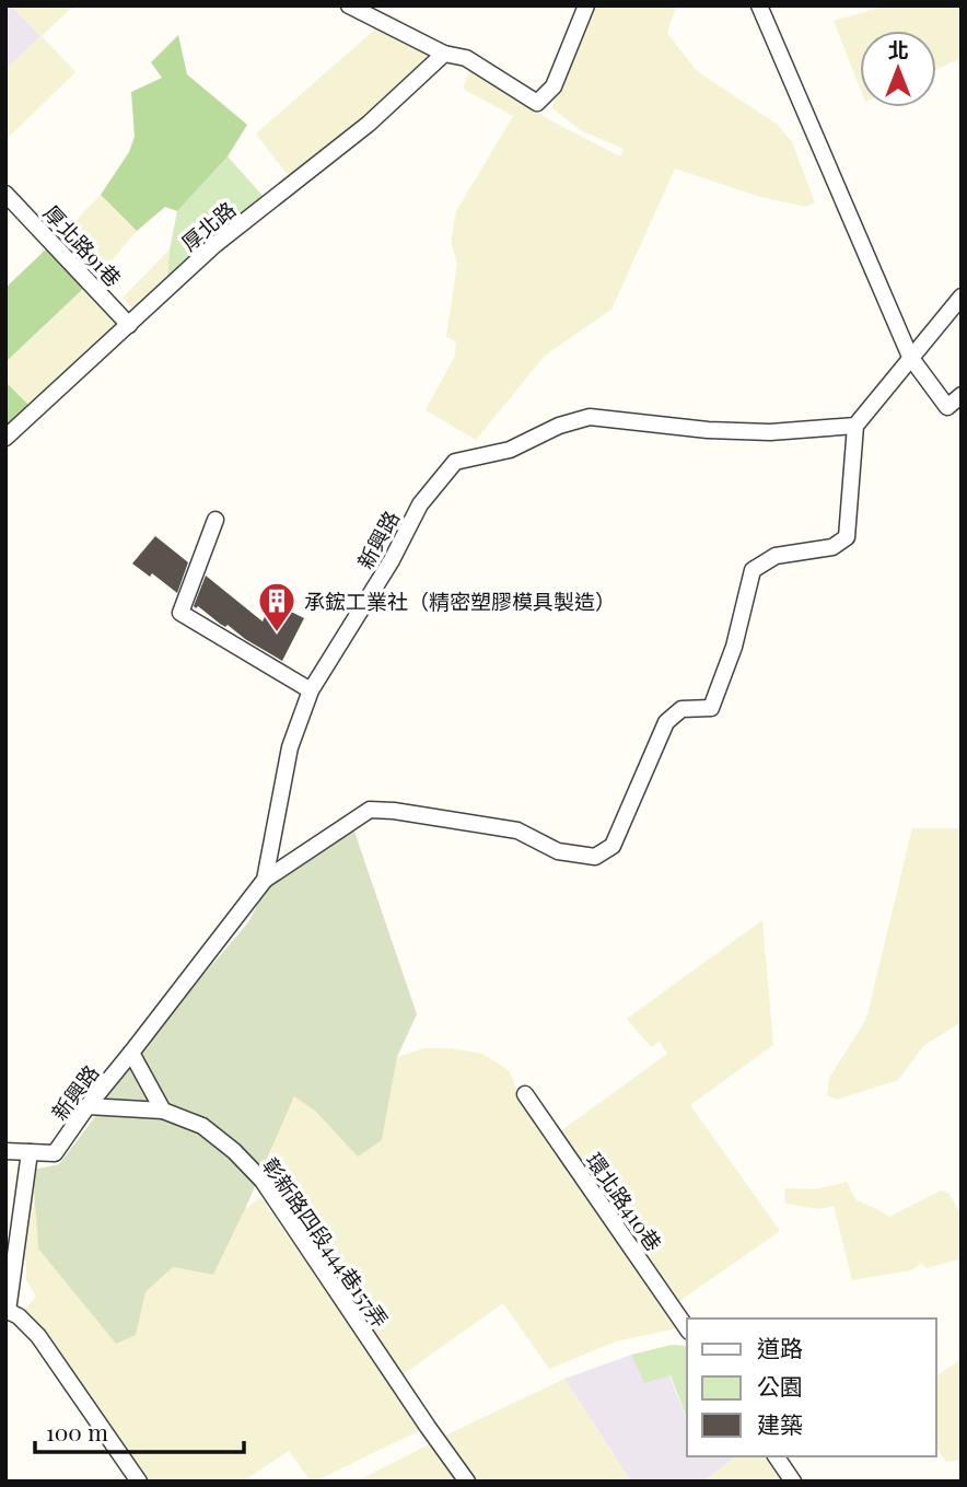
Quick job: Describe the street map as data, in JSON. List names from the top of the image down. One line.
{"streets":{"street":["厚北路","厚北路91巷","新興路","環北路410巷","彰新路四段444巷157弄"]},"crossings":[["厚北路","厚北路91巷"],["新興路","彰新路四段444巷157弄"]],"places":{"building":["承鋐工業社（精密塑膠模具製造）"]},"legend":["道路","公園","建築"],"scale_bar":"100 m","north":"top"}
